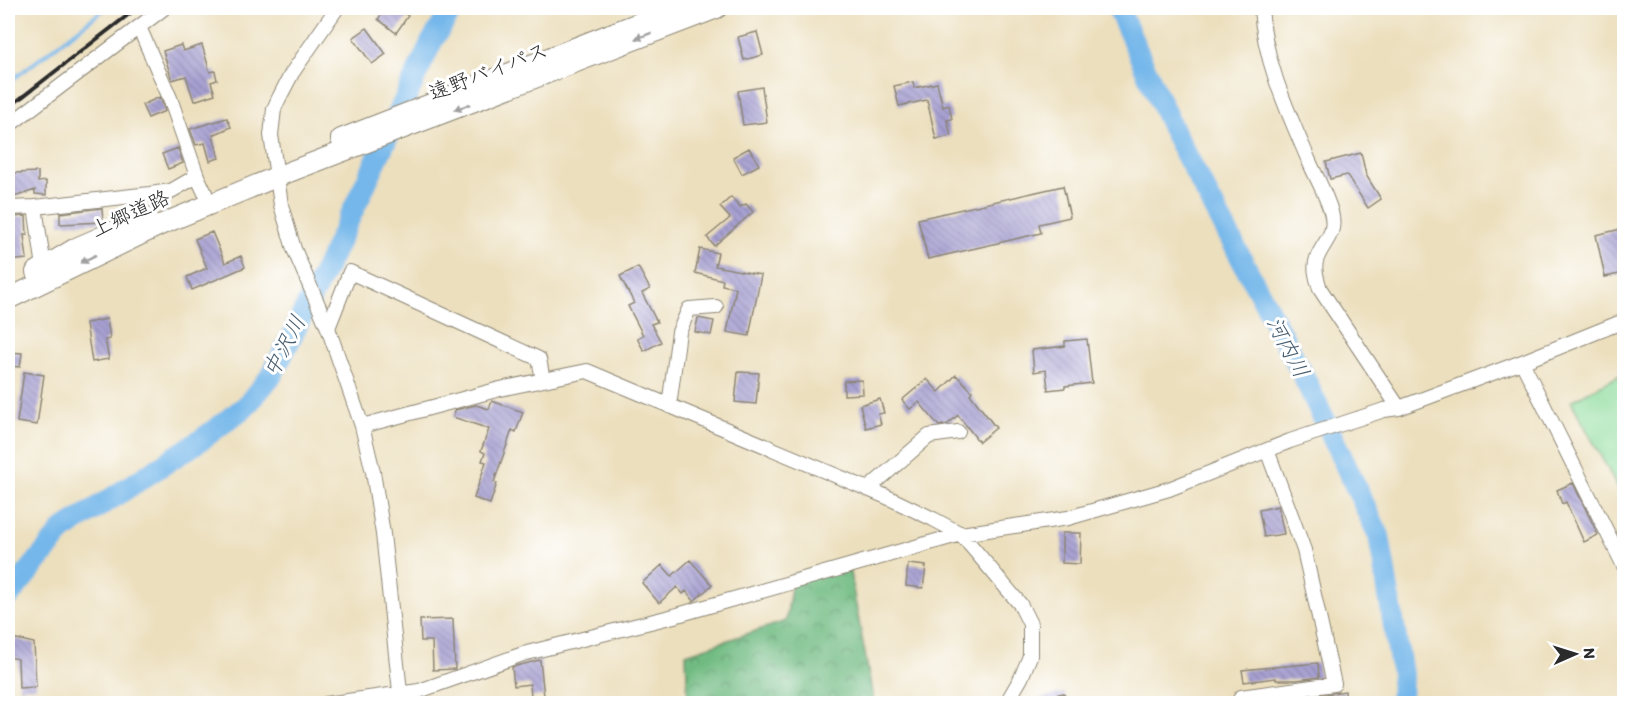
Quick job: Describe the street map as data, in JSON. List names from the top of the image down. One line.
{"streets":{"highway":["遠野バイパス","上郷道路"]},"crossings":[["遠野バイパス","上郷道路"]],"water":["中沢川","河内川"],"north":"right"}
